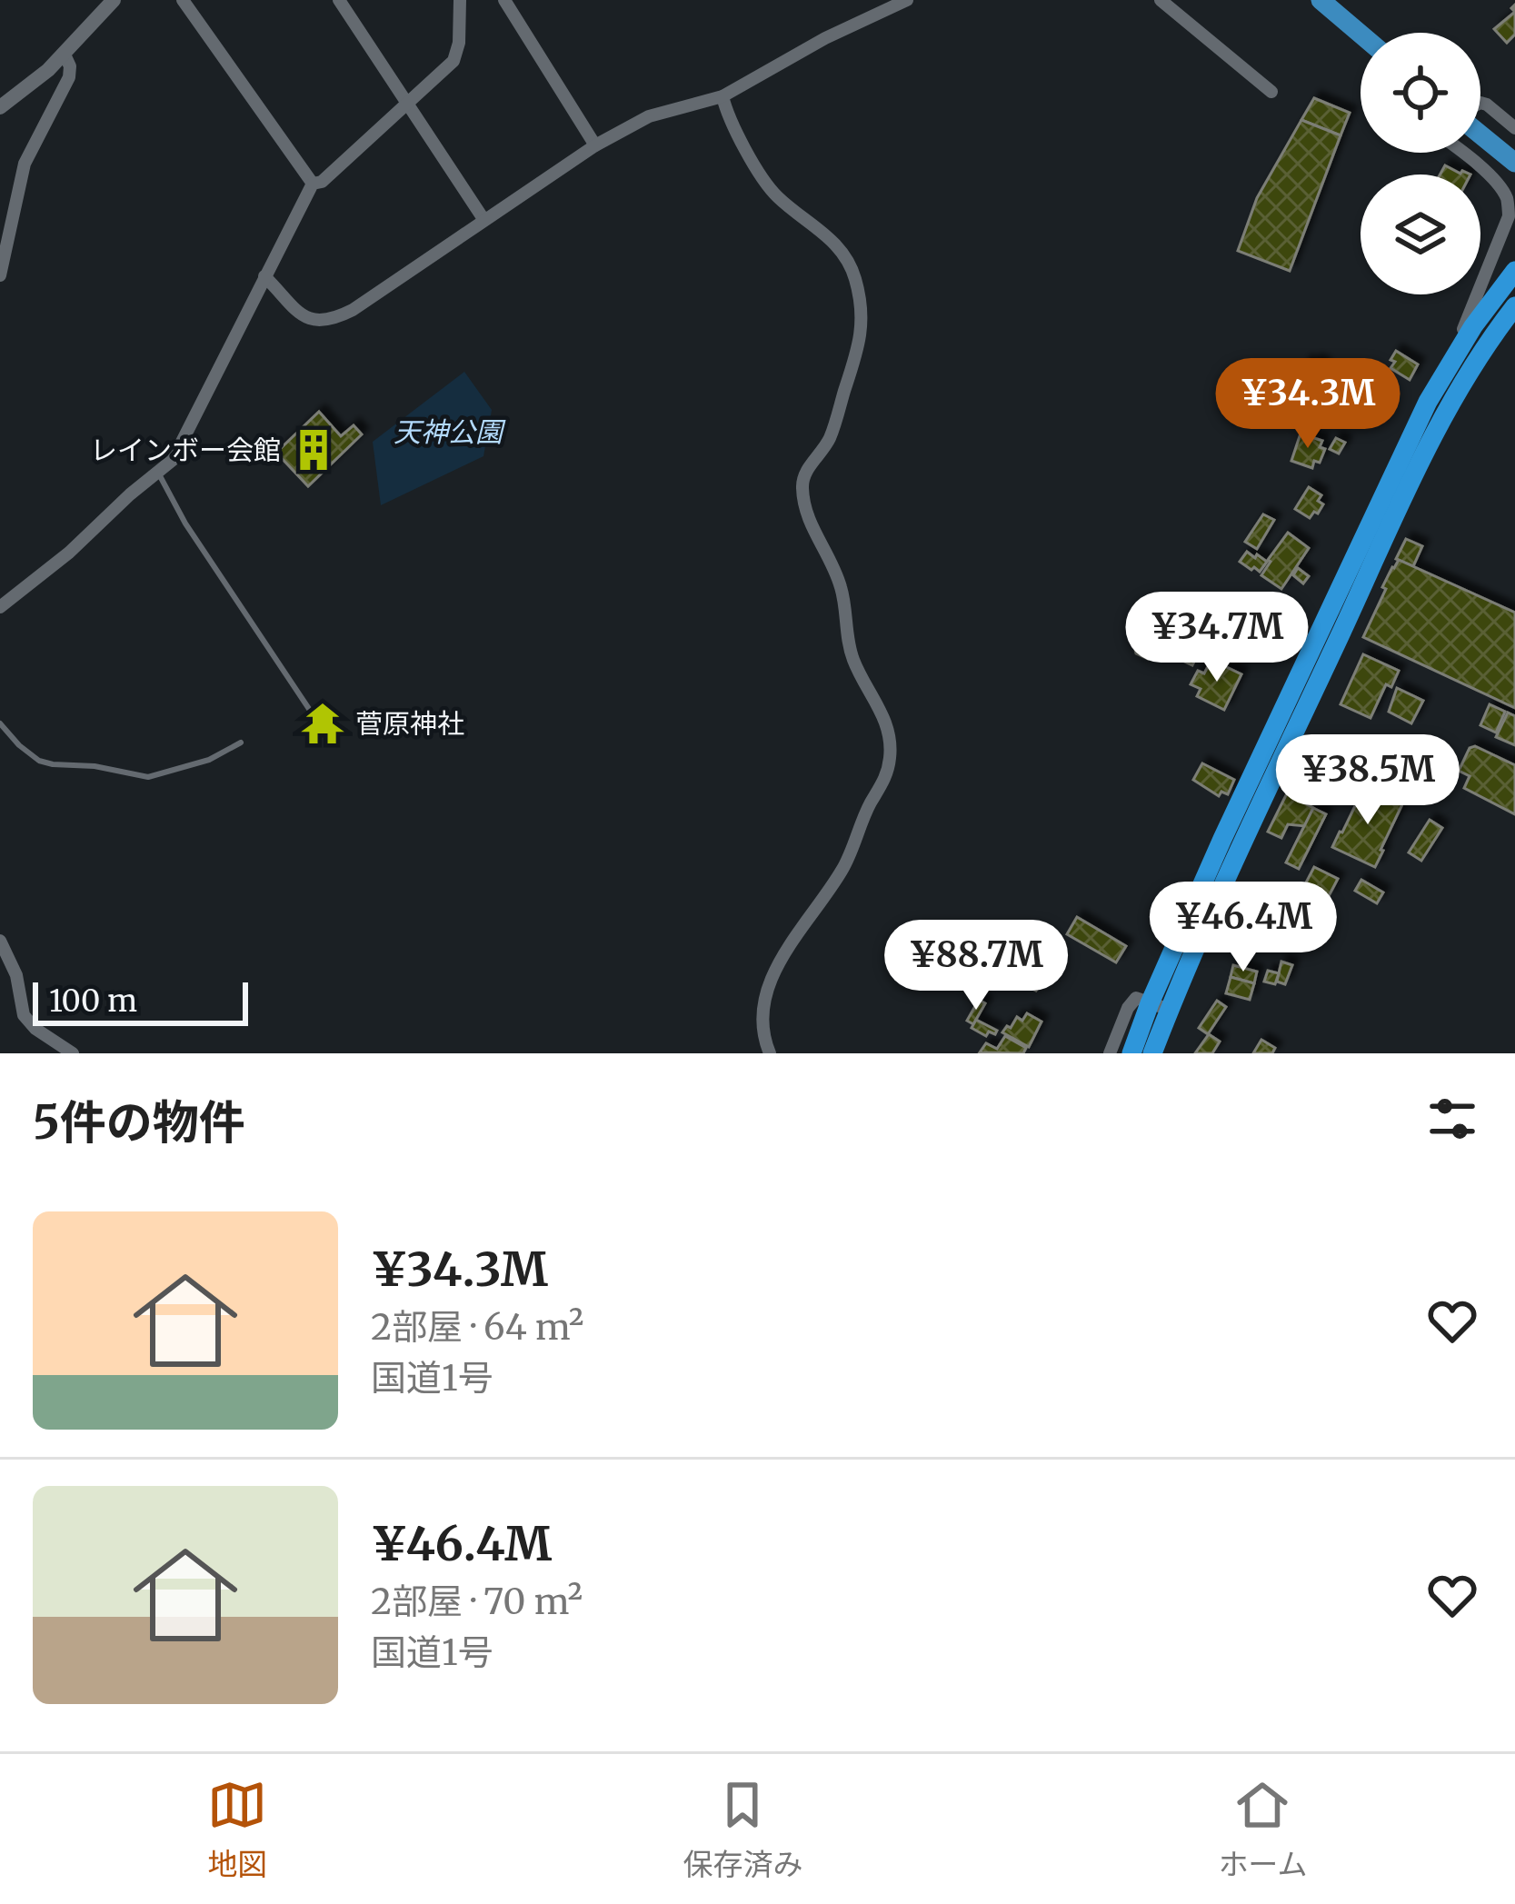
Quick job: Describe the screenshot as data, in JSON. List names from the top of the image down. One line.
{"parks":["天神公園"],"places":{"building":["レインボー会館"],"temple":["菅原神社"]},"scale_bar":"100 m","page":{"price":["¥34.3M","¥34.7M","¥38.5M","¥46.4M","¥88.7M"],"scale":"100 m","heading":"5件の物件","list":[{"name":"¥34.3M","note":"2部屋 · 64 m² · 国道1号"},{"name":"¥46.4M","note":"2部屋 · 70 m² · 国道1号"}],"tabs":["地図","保存済み","ホーム"]}}
